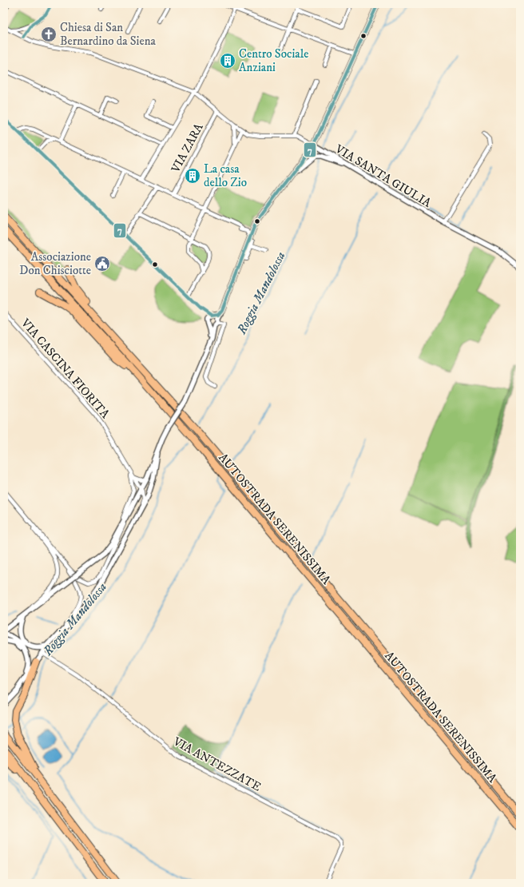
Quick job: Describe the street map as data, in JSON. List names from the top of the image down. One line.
{"streets":{"highway":["AUTOSTRADA SERENISSIMA"],"street":["VIA ZARA","VIA SANTA GIULIA","VIA CASCINA FIORITA","VIA ANTEZZATE"]},"water":["Roggia Mandolossa"],"places":{"church":["Chiesa di San Bernardino da Siena"],"building":["Centro Sociale Anziani","La casa dello Zio"],"public building":["Associazione Don Chisciotte"]},"lines":["transit line 7"]}
